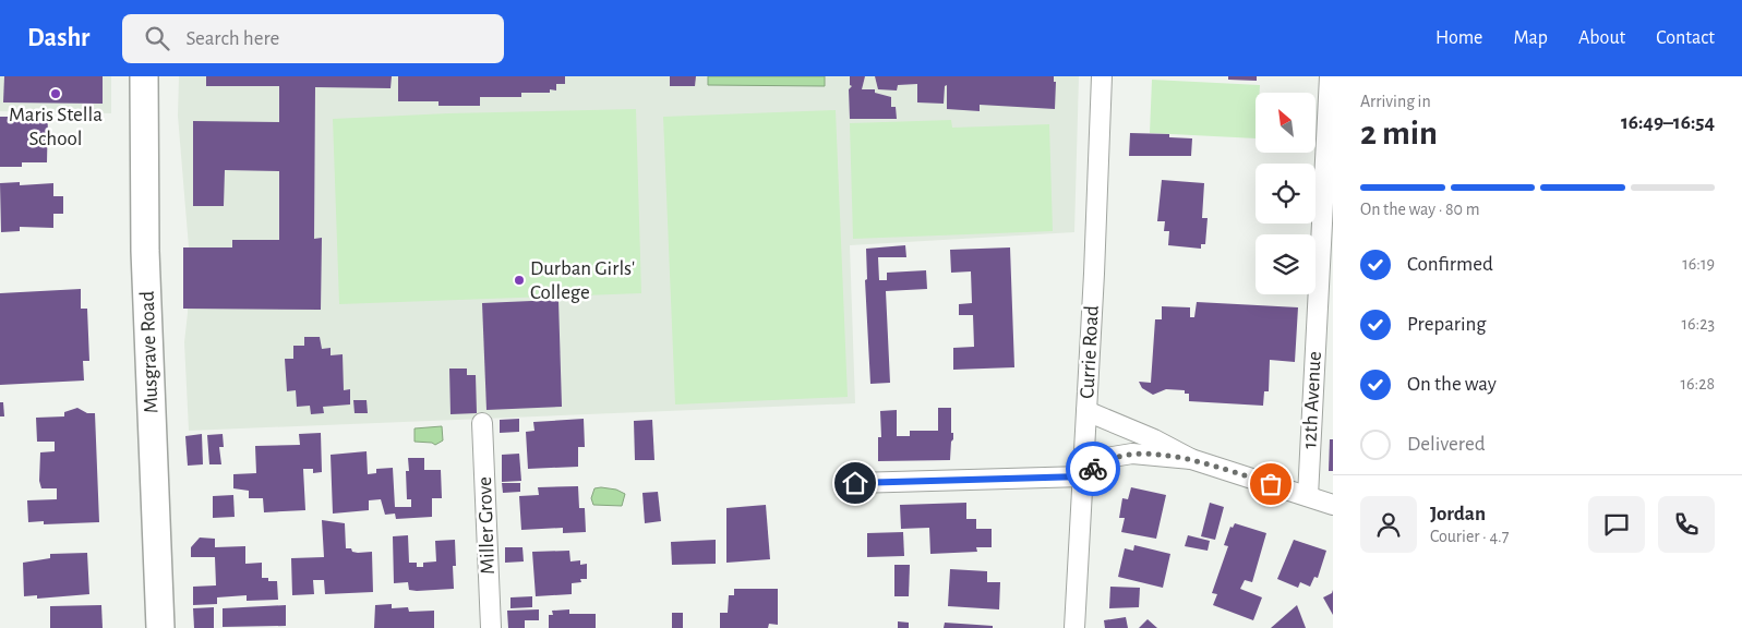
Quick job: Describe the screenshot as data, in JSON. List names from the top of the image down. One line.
{"streets":{"street":["Musgrave Road","Currie Road","12th Avenue","Miller Grove"]},"places":["Maris Stella School","Durban Girls' College"],"north":"top left","page":{"header":"Dashr","search":"Search here","nav":["Home","Map","About","Contact"],"heading":["2 min","Arriving in","16:49–16:54"],"panel":["Jordan","Courier · 4.7"],"bar":"On the way · 80 m","list":[["Confirmed","16:19"],["Preparing","16:23"],["On the way","16:28"],"Delivered"]}}
